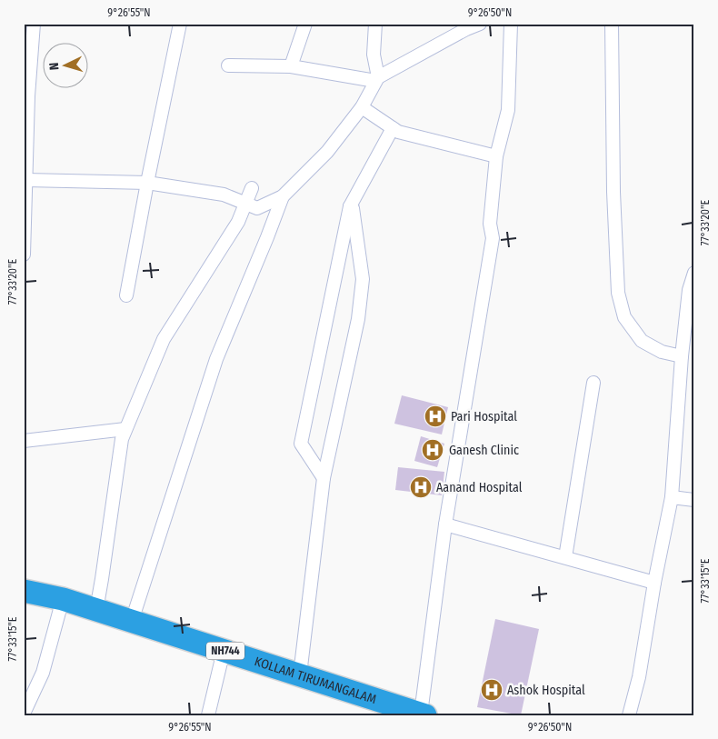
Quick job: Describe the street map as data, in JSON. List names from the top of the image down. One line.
{"streets":{"highway":["NH744","KOLLAM TIRUMANGALAM"]},"places":{"hospital":["Pari Hospital","Ganesh Clinic","Aanand Hospital","Ashok Hospital"]},"north":"left","coordinates":["9°26'55\"N","9°26'50\"N","77°33'20\"E","77°33'15\"E"]}
